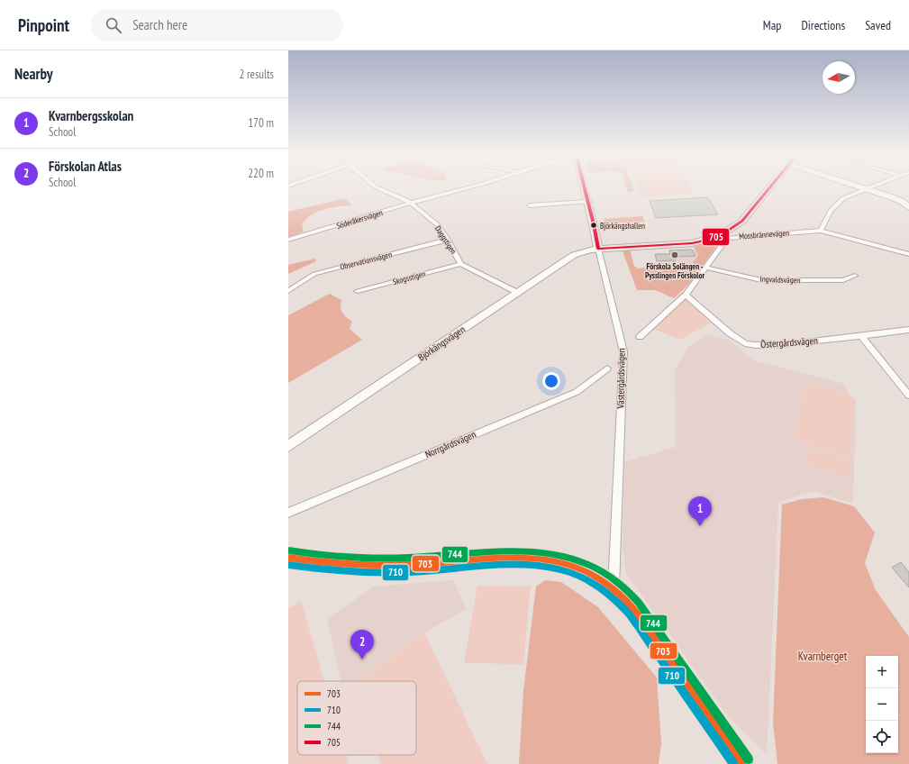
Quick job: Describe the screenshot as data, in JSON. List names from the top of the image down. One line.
{"streets":{"street":["Söderåkersvägen","Mossbrännevägen","Daggstigen","Observationsvägen","Skogsstigen","Ingvaldsvägen","Östergårdsvägen","Björkängsvägen","Västergårdsvägen","Norrgårdsvägen"]},"crossings":[["Söderåkersvägen","Daggstigen"],["Mossbrännevägen","Ingvaldsvägen"],["Mossbrännevägen","Östergårdsvägen"],["Daggstigen","Observationsvägen"],["Daggstigen","Skogsstigen"],["Daggstigen","Björkängsvägen"],["Björkängsvägen","Västergårdsvägen"]],"parks":["Kvarnberget"],"places":["Björkängshallen","Förskola Solängen - Pysslingen Förskolor"],"lines":["transit line 705","transit line 744","transit line 703","transit line 710"],"legend":["703","710","744","705"],"north":"left","page":{"header":"Pinpoint","search":"Search here","nav":["Map","Directions","Saved"],"heading":["Nearby","2 results"],"list":[{"mark":"1","name":"Kvarnbergsskolan","note":"School","value":"170 m"},{"mark":"2","name":"Förskolan Atlas","note":"School","value":"220 m"}],"pins":["1","2"],"map_buttons":["+","−"]}}
